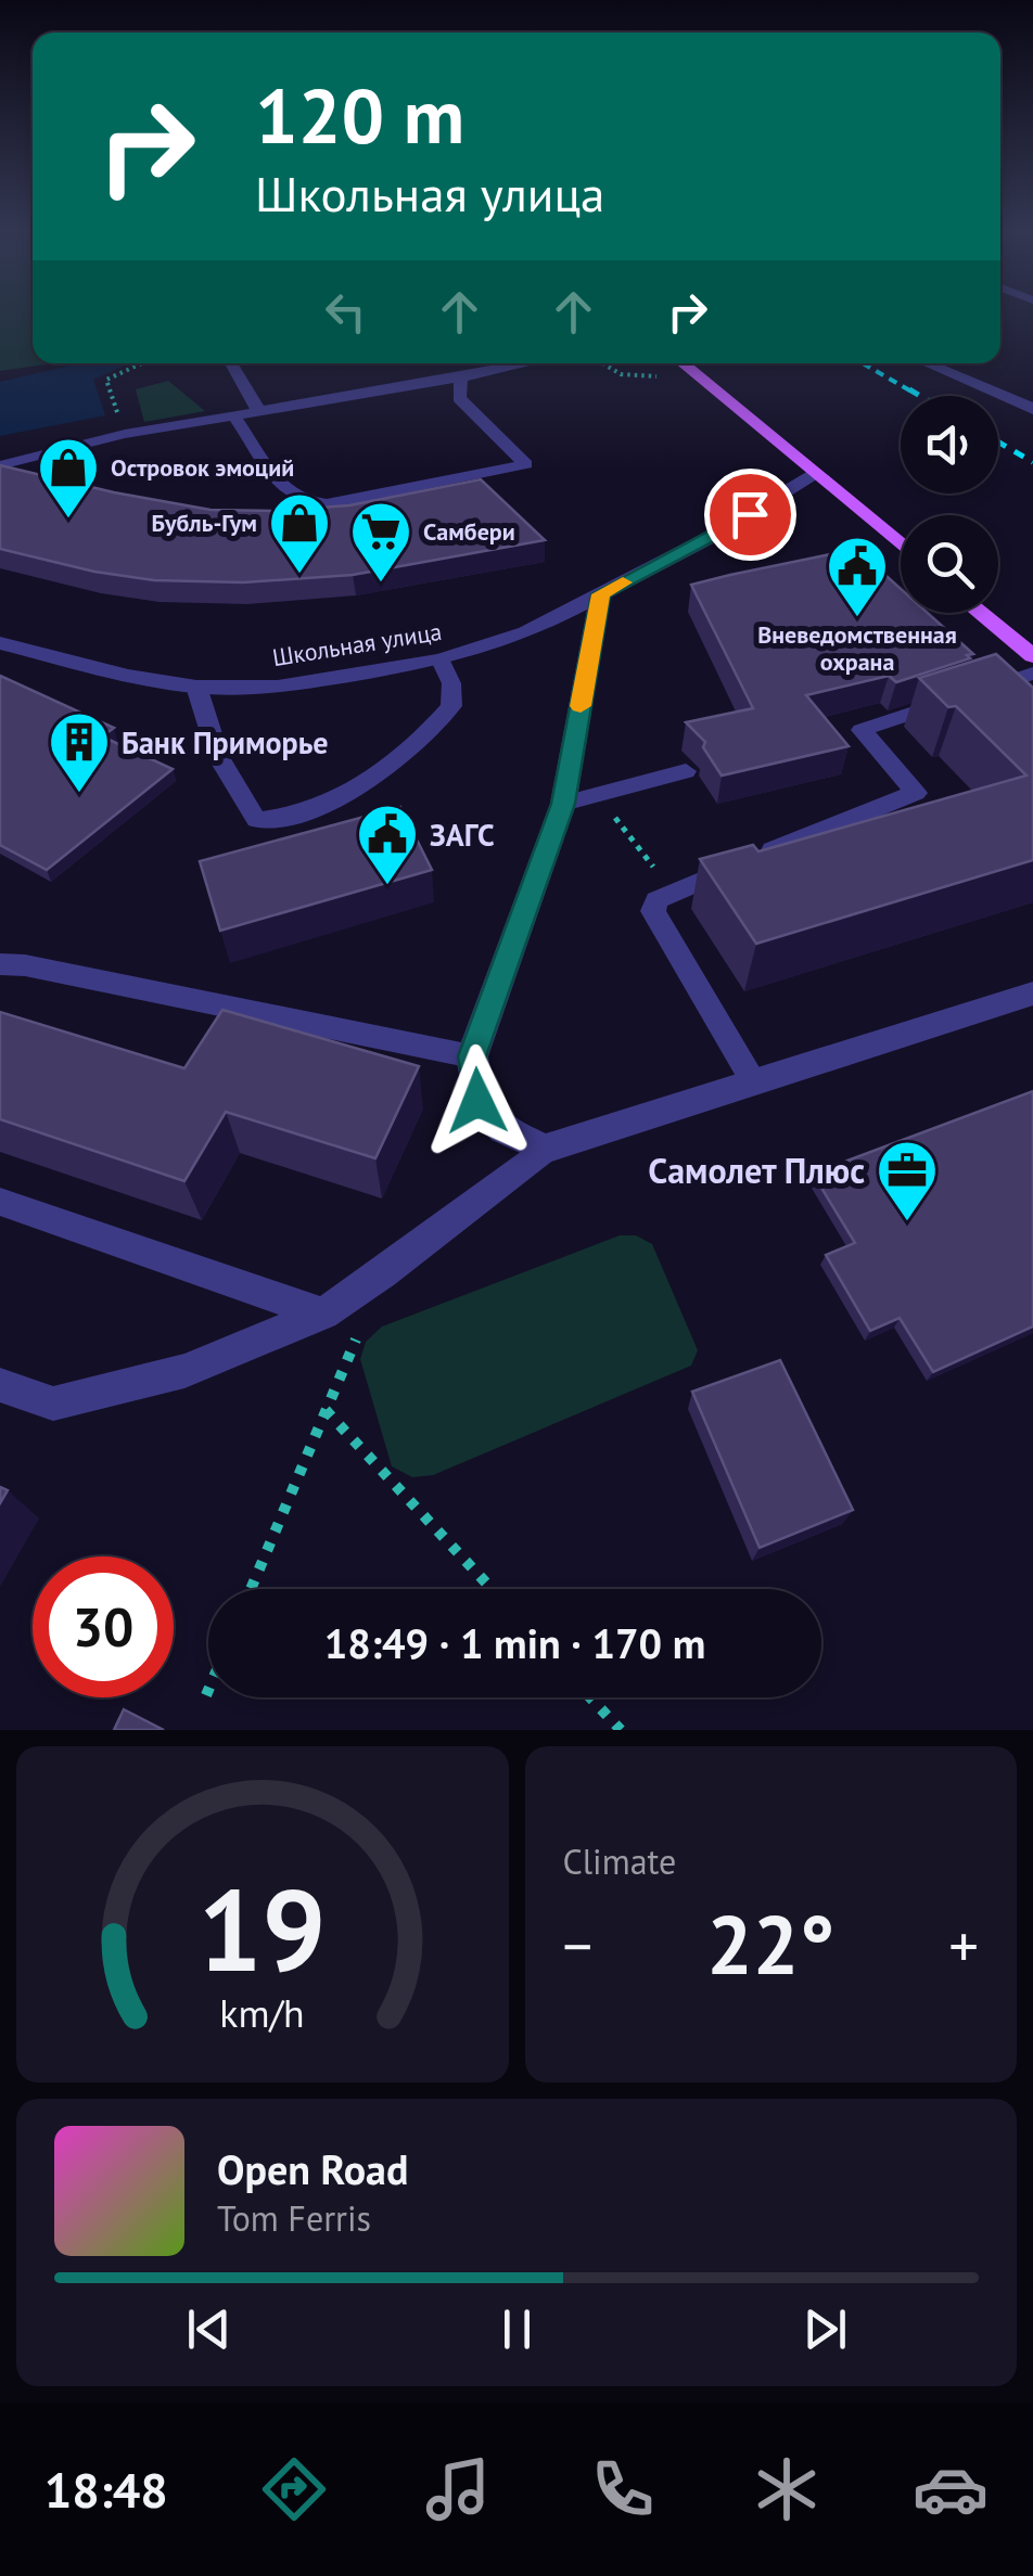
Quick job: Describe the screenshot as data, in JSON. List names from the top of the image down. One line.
{"streets":{"street":["Школьная улица"]},"places":{"shop":["Островок эмоций","Бубль-Гум"],"supermarket":["Самбери"],"public building":["Вневедомственная охрана","ЗАГС"],"building":["Банк Приморье"],"office":["Самолет Плюс"]},"page":{"turn":["120 m","Школьная улица"],"limit":"30","trip":"18:49 · 1 min · 170 m","tile":"Climate","heat":["−","22°","+"],"song":["Open Road","Tom Ferris"],"tabs":"18:48","gauge":["19","km/h"]}}
